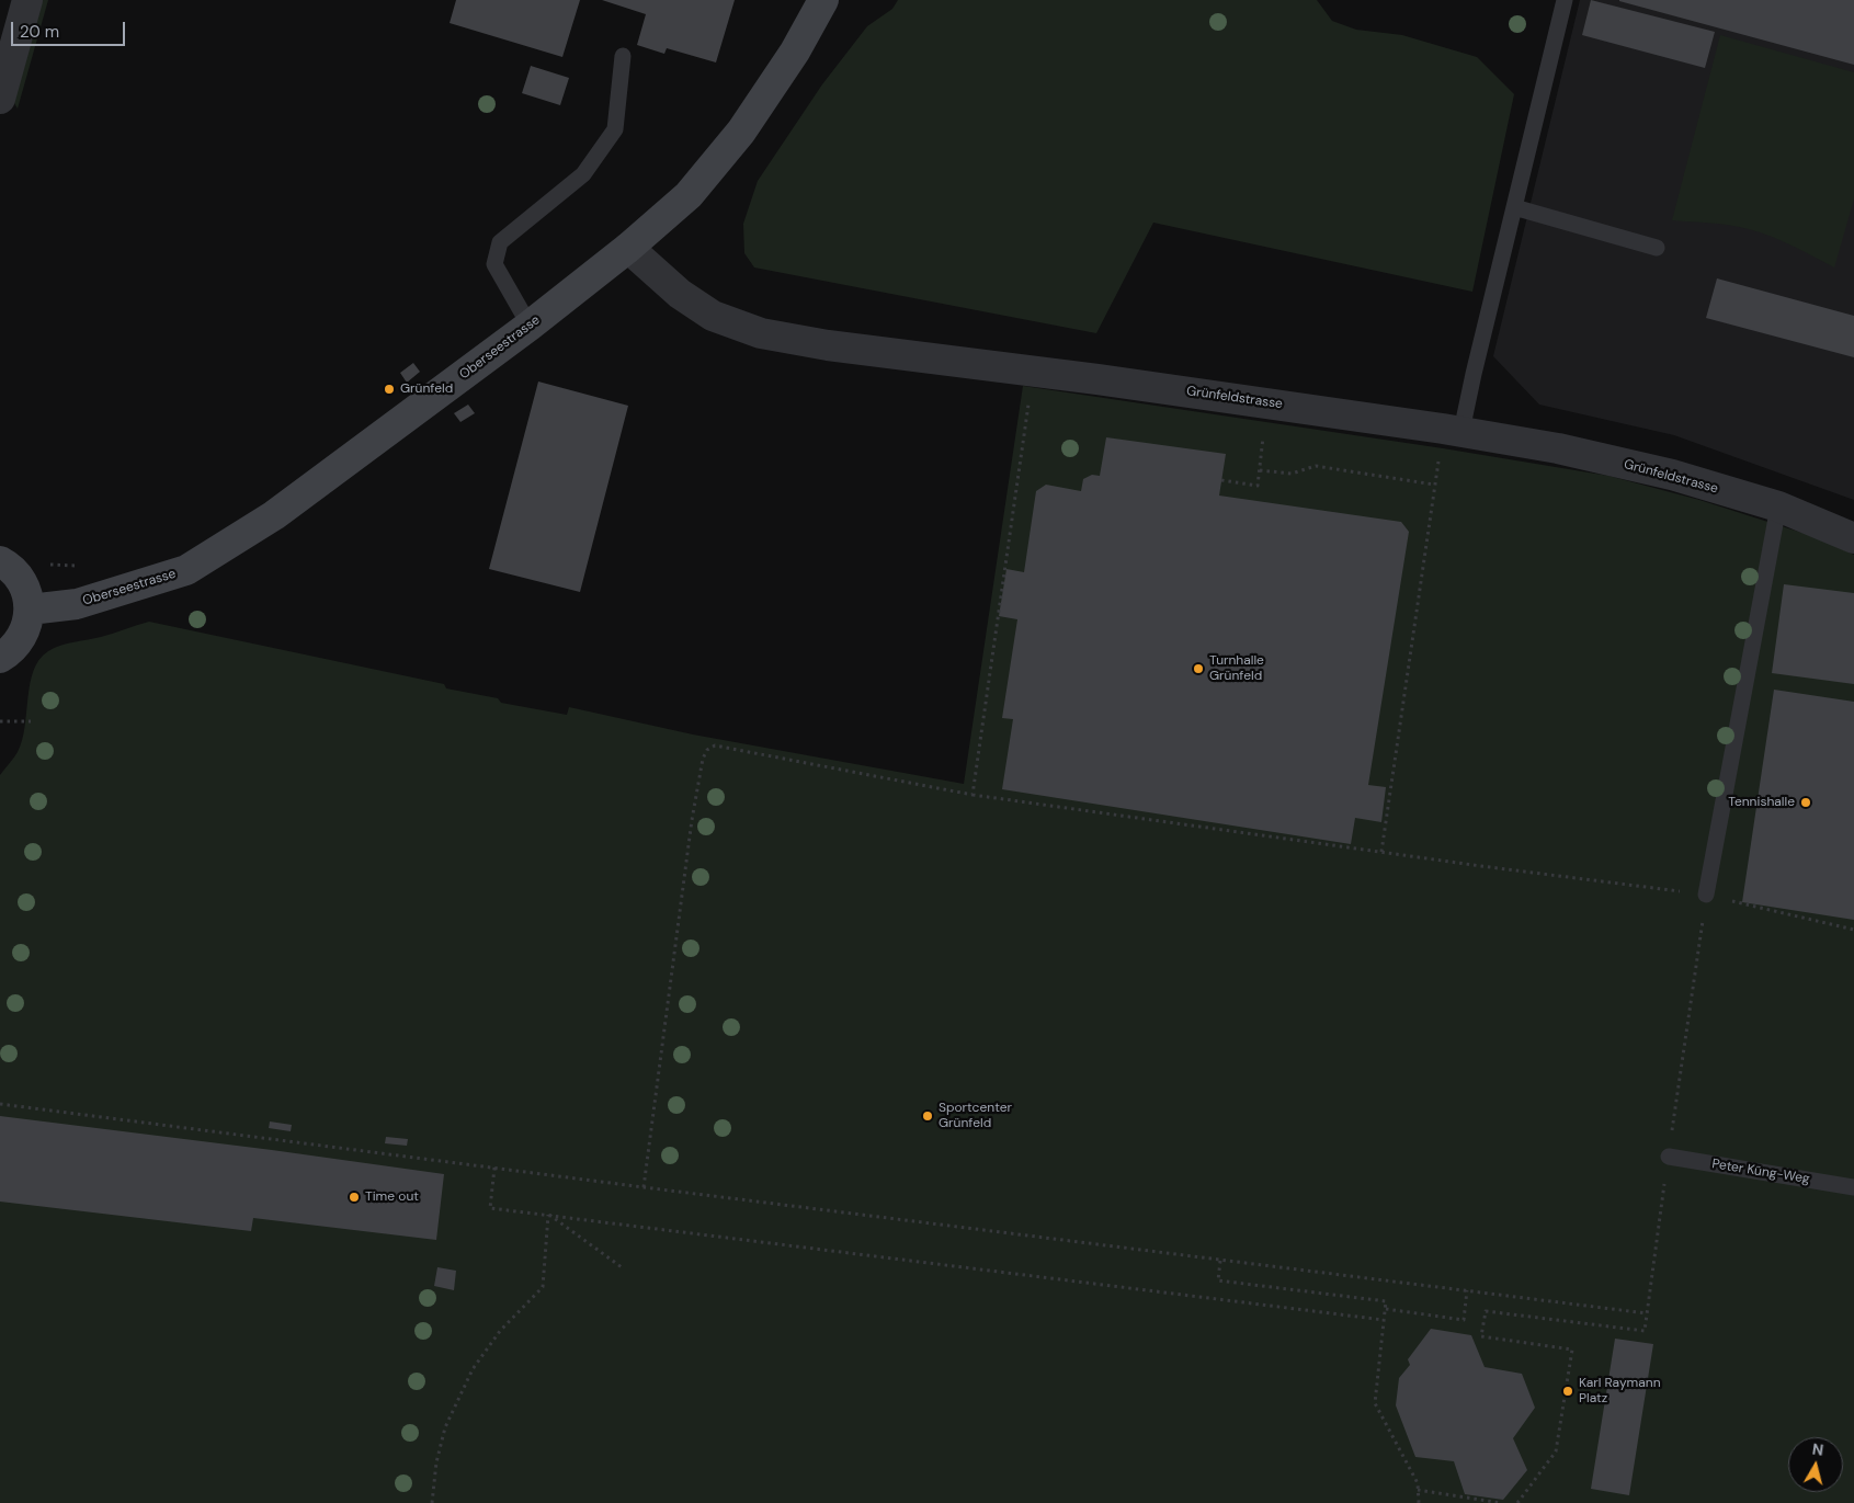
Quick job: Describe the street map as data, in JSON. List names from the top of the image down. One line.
{"streets":{"street":["Oberseestrasse","Grünfeldstrasse"],"lane":["Peter Küng-Weg"]},"crossings":[["Oberseestrasse","Grünfeldstrasse"]],"places":["Grünfeld","Turnhalle Grünfeld","Tennishalle","Sportcenter Grünfeld","Time out","Karl Raymann Platz"],"scale_bar":"20 m","north":"top"}
